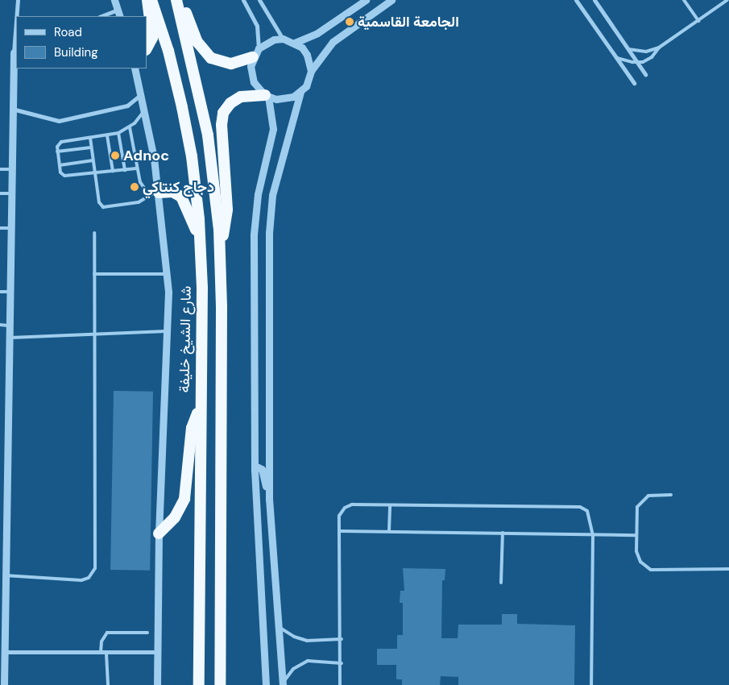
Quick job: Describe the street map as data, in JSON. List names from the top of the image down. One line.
{"streets":{"highway":["شارع الشيخ خليفة"]},"places":["الجامعة القاسمية","Adnoc","دجاج كنتاكي"],"legend":["Road","Building"]}
